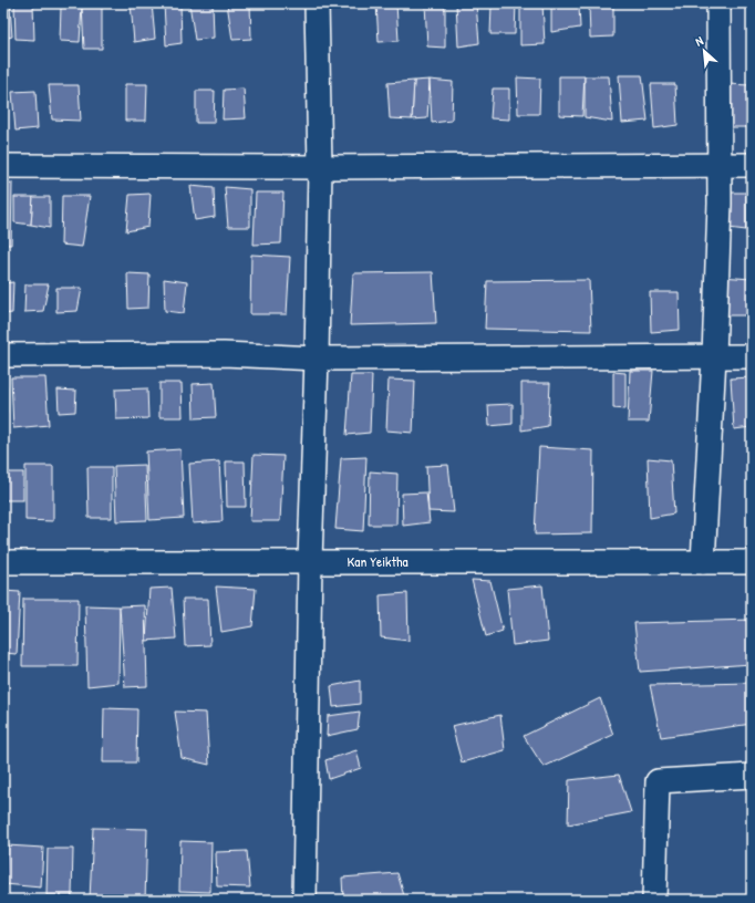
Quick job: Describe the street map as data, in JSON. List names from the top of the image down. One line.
{"streets":{"street":["Kan Yeiktha"]},"north":"top left"}
